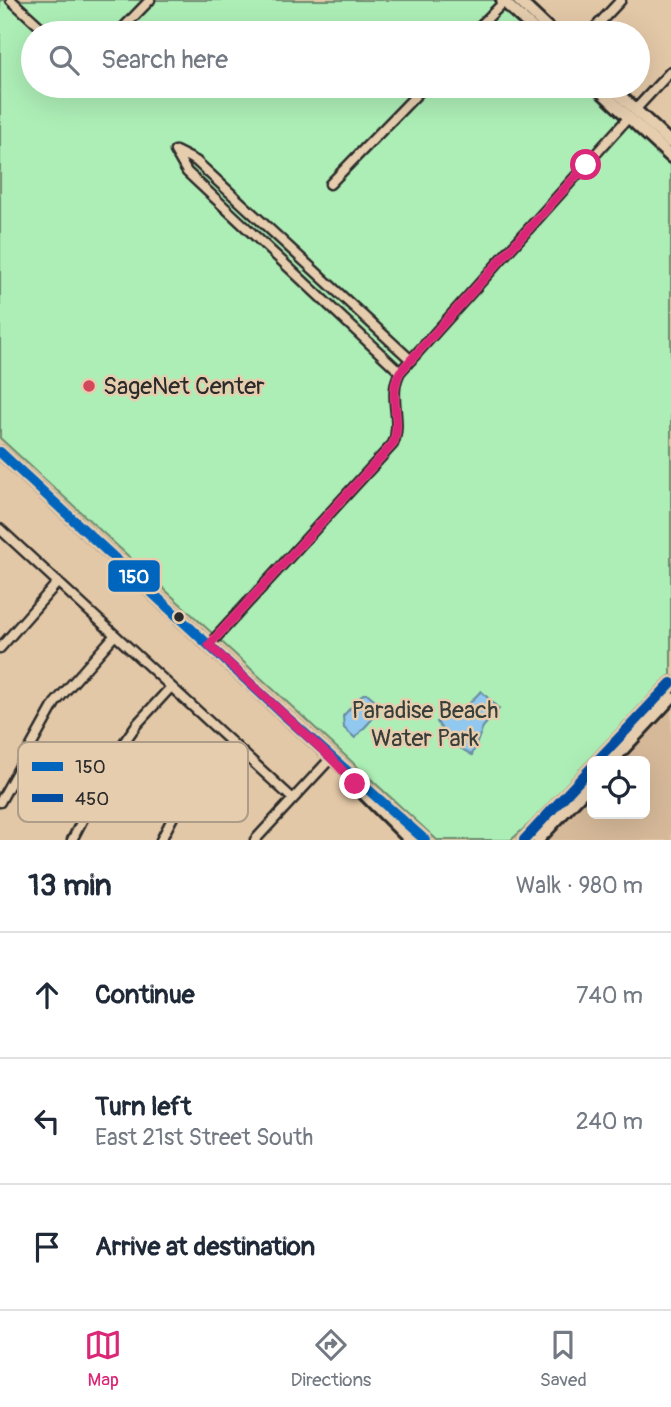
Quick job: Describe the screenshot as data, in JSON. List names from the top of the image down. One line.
{"parks":["Paradise Beach Water Park"],"places":["SageNet Center"],"lines":["transit line 150","transit line 450"],"legend":["150","450"],"page":{"search":"Search here","heading":["13 min","Walk · 980 m"],"list":[["Continue","740 m"],["Turn left","East 21st Street South","240 m"],"Arrive at destination"],"nav":["Map","Directions","Saved"]}}
